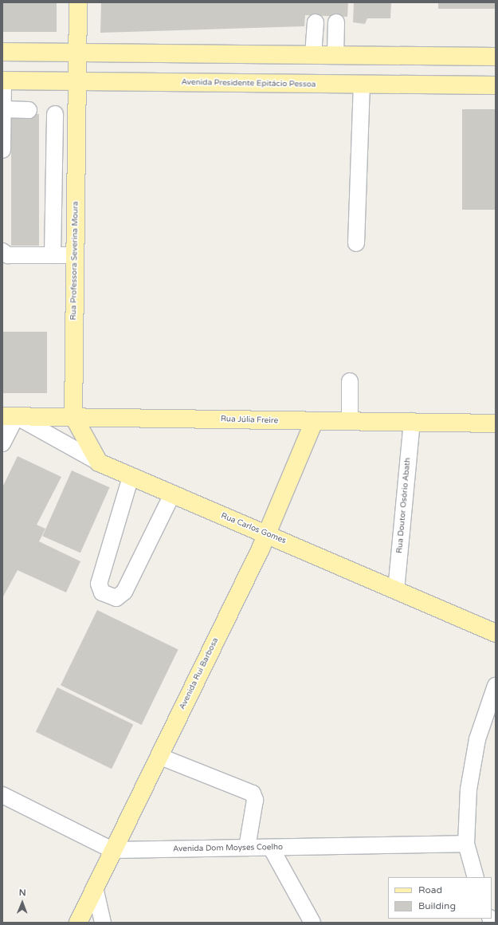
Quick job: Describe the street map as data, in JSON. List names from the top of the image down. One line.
{"streets":{"main road":["Avenida Presidente Epitácio Pessoa","Rua Professora Severina Moura","Rua Júlia Freire","Rua Carlos Gomes","Avenida Rui Barbosa"],"street":["Rua Doutor Osório Abath","Avenida Dom Moyses Coelho"]},"crossings":[["Avenida Presidente Epitácio Pessoa","Rua Professora Severina Moura"],["Rua Professora Severina Moura","Rua Júlia Freire"],["Rua Professora Severina Moura","Rua Carlos Gomes"],["Rua Júlia Freire","Rua Doutor Osório Abath"],["Rua Júlia Freire","Rua Carlos Gomes"],["Rua Júlia Freire","Avenida Rui Barbosa"],["Rua Doutor Osório Abath","Rua Carlos Gomes"],["Rua Carlos Gomes","Avenida Rui Barbosa"],["Avenida Rui Barbosa","Avenida Dom Moyses Coelho"]],"legend":["Road","Building"],"north":"top"}
